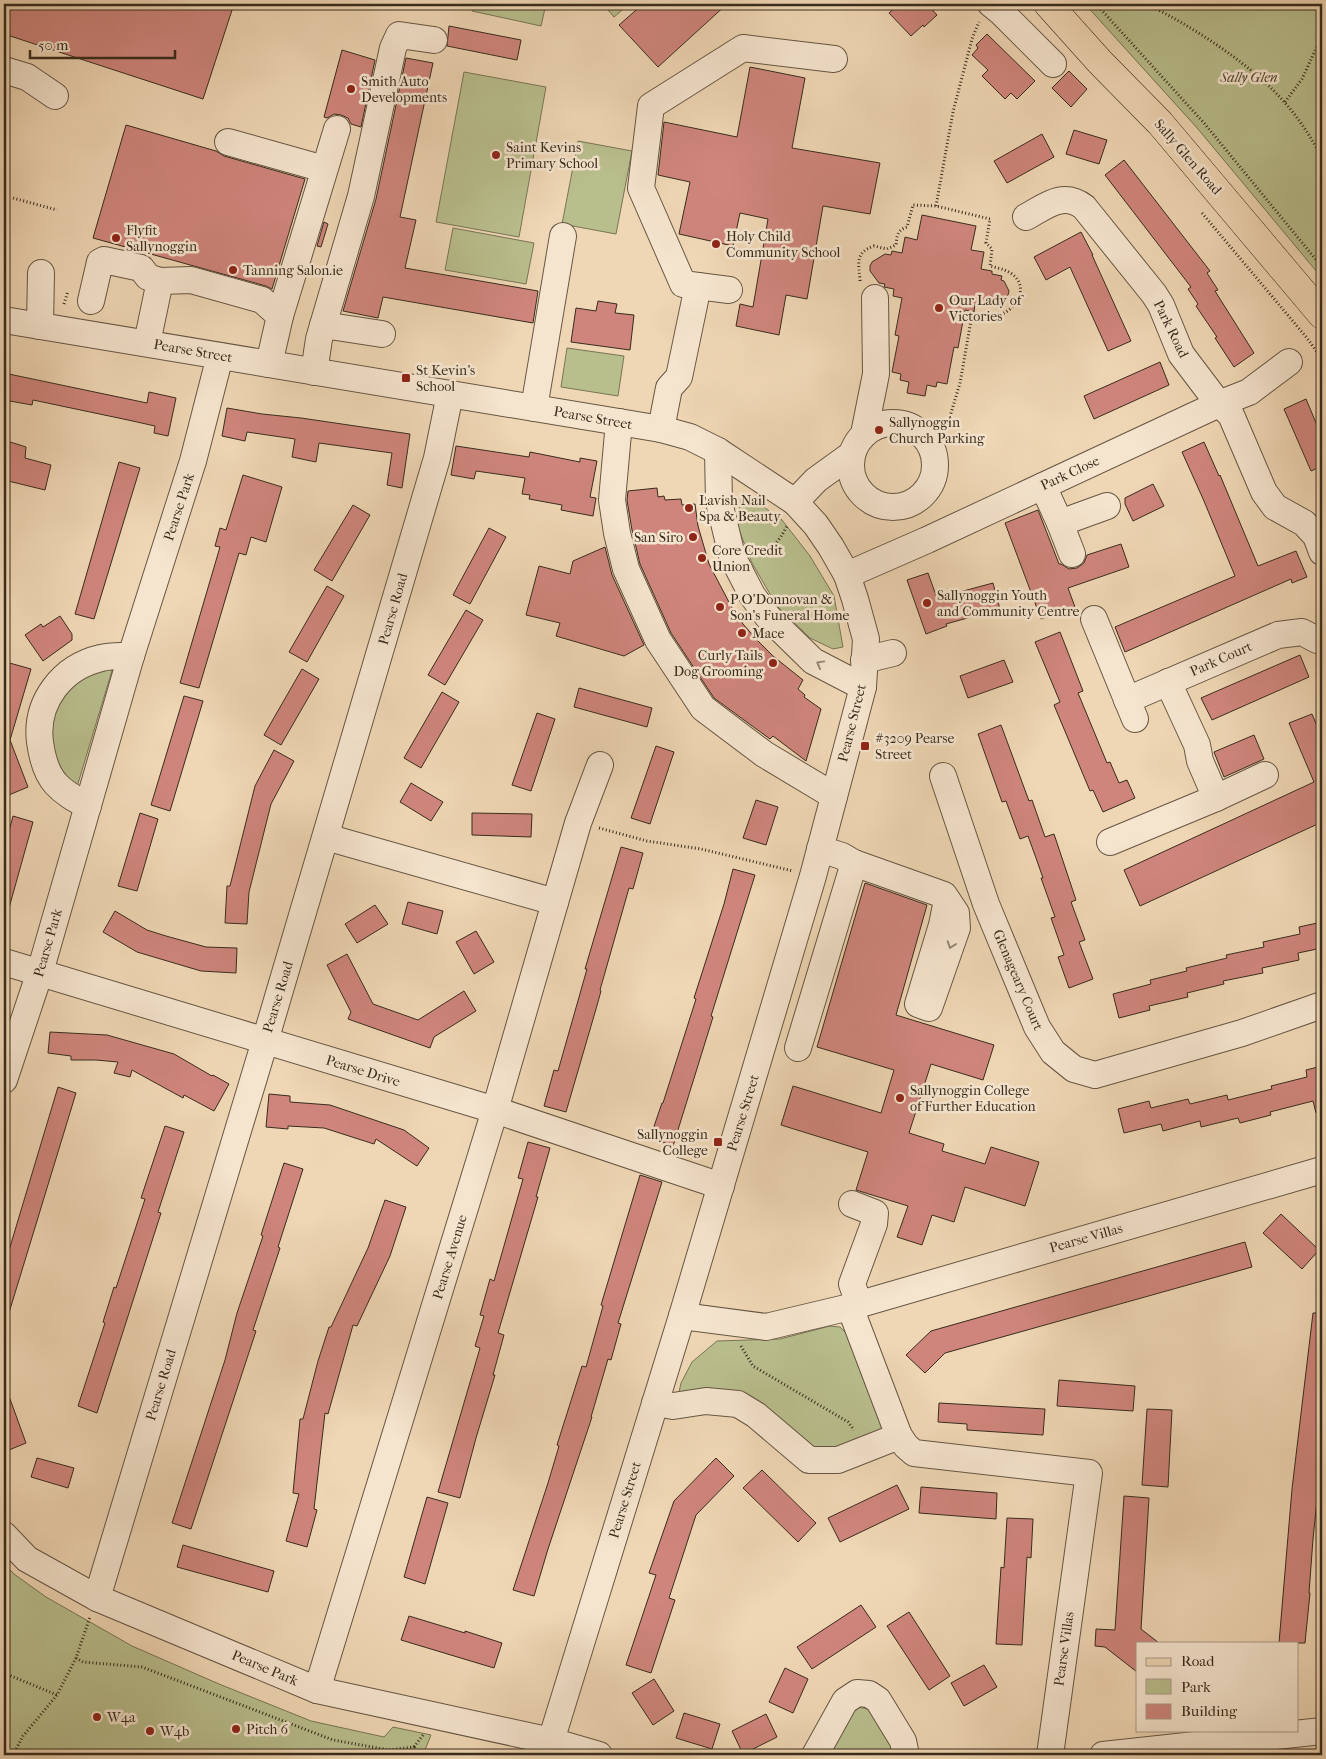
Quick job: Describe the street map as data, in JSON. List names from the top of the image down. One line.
{"streets":{"main road":["Sally Glen Road"],"street":["Park Road","Pearse Street","Park Close","Pearse Park","Pearse Road","Park Court","Glenageary Court","Pearse Drive","Pearse Villas","Pearse Avenue"]},"crossings":[["Park Road","Park Close"],["Pearse Street","Park Close"],["Pearse Street","Pearse Park"],["Pearse Street","Pearse Road"],["Pearse Street","Pearse Drive"],["Pearse Street","Pearse Villas"],["Pearse Park","Pearse Road"],["Pearse Park","Pearse Drive"],["Pearse Park","Pearse Avenue"],["Pearse Road","Pearse Drive"],["Pearse Drive","Pearse Avenue"]],"parks":["Sally Glen"],"places":{"other":["Smith Auto Developments","Saint Kevins Primary School","Flyfit Sallynoggin","Holy Child Community School","Tanning Salon.ie","Our Lady of Victories","Sallynoggin Church Parking","Lavish Nail Spa & Beauty","San Siro","Core Credit Union","Sallynoggin Youth and Community Centre","P O'Donnovan & Son's Funeral Home","Mace","Curly Tails Dog Grooming","Sallynoggin College of Further Education","W4a","Pitch 6","W4b"],"transit":["St Kevin's School","#3209 Pearse Street","Sallynoggin College"]},"legend":["Road","Park","Building"],"scale_bar":"50 m"}
